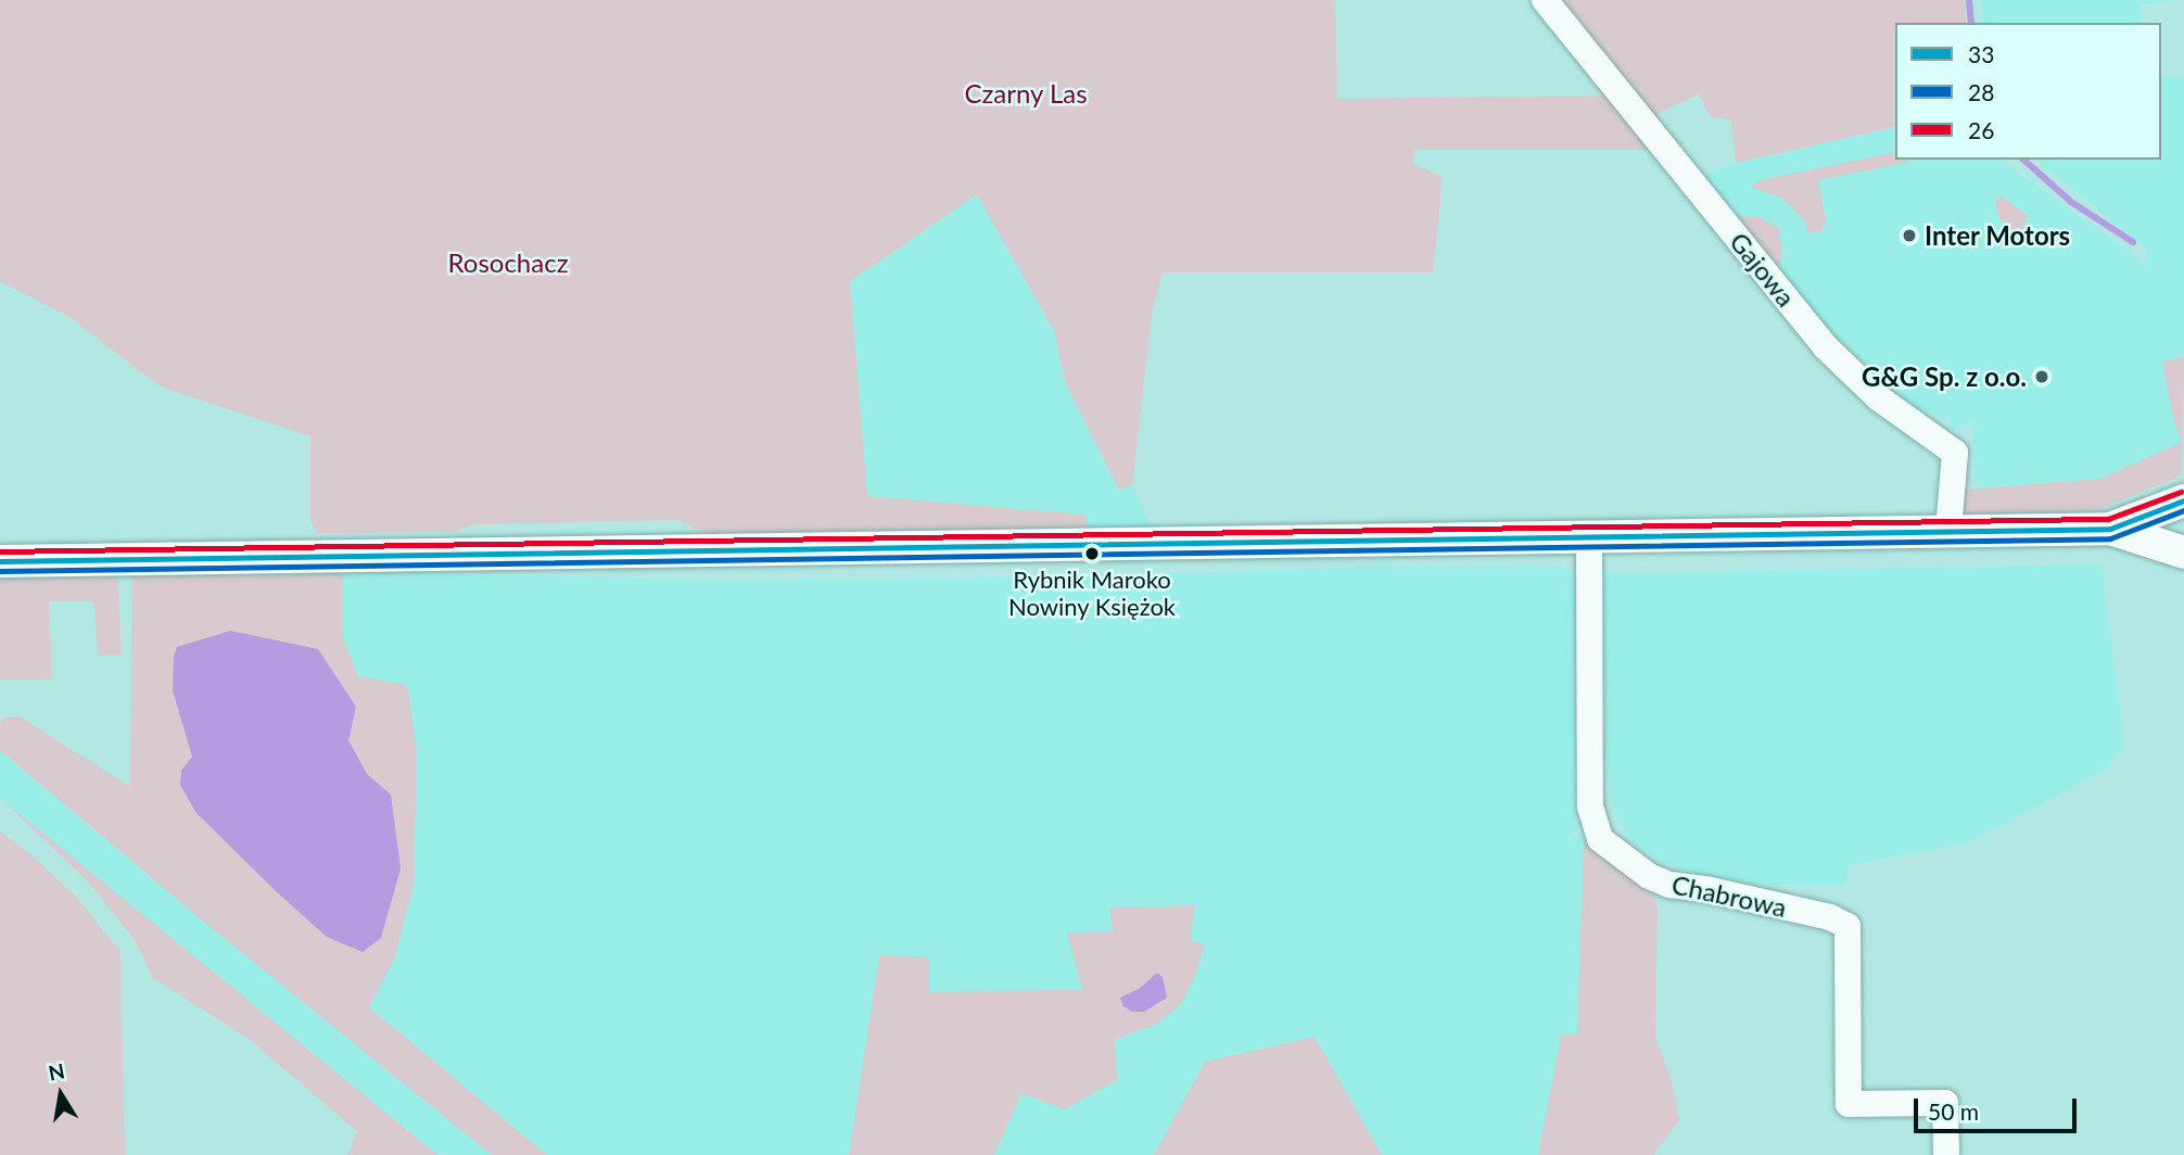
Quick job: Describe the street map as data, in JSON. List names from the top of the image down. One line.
{"streets":{"street":["Gajowa","Chabrowa"]},"parks":["Czarny Las","Rosochacz"],"places":["Inter Motors","G&G Sp. z o.o.","Rybnik Maroko Nowiny Księżok"],"lines":["transit line 26","transit line 33","transit line 28"],"legend":["33","28","26"],"scale_bar":"50 m","north":"top"}
